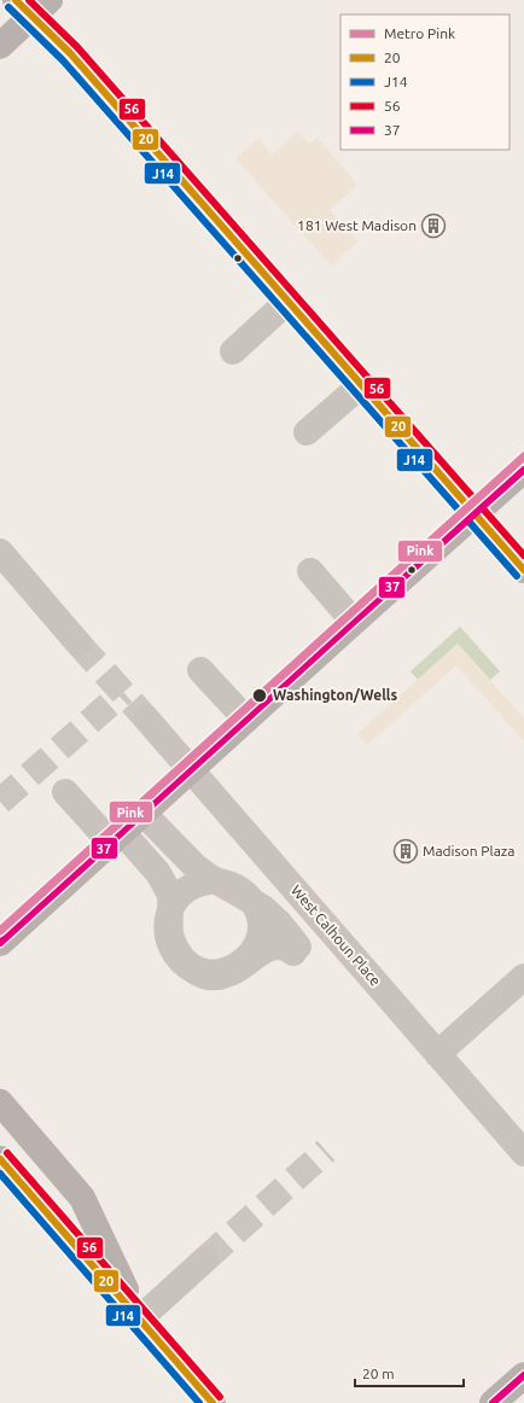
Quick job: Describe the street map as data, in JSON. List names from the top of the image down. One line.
{"streets":{"lane":["West Calhoun Place"]},"places":{"building":["181 West Madison","Madison Plaza"],"other":["Washington/Wells"]},"lines":["transit line 20","transit line 56","transit line J14","metro line Pink","transit line 37"],"legend":["Metro Pink","20","J14","56","37"],"scale_bar":"20 m"}
